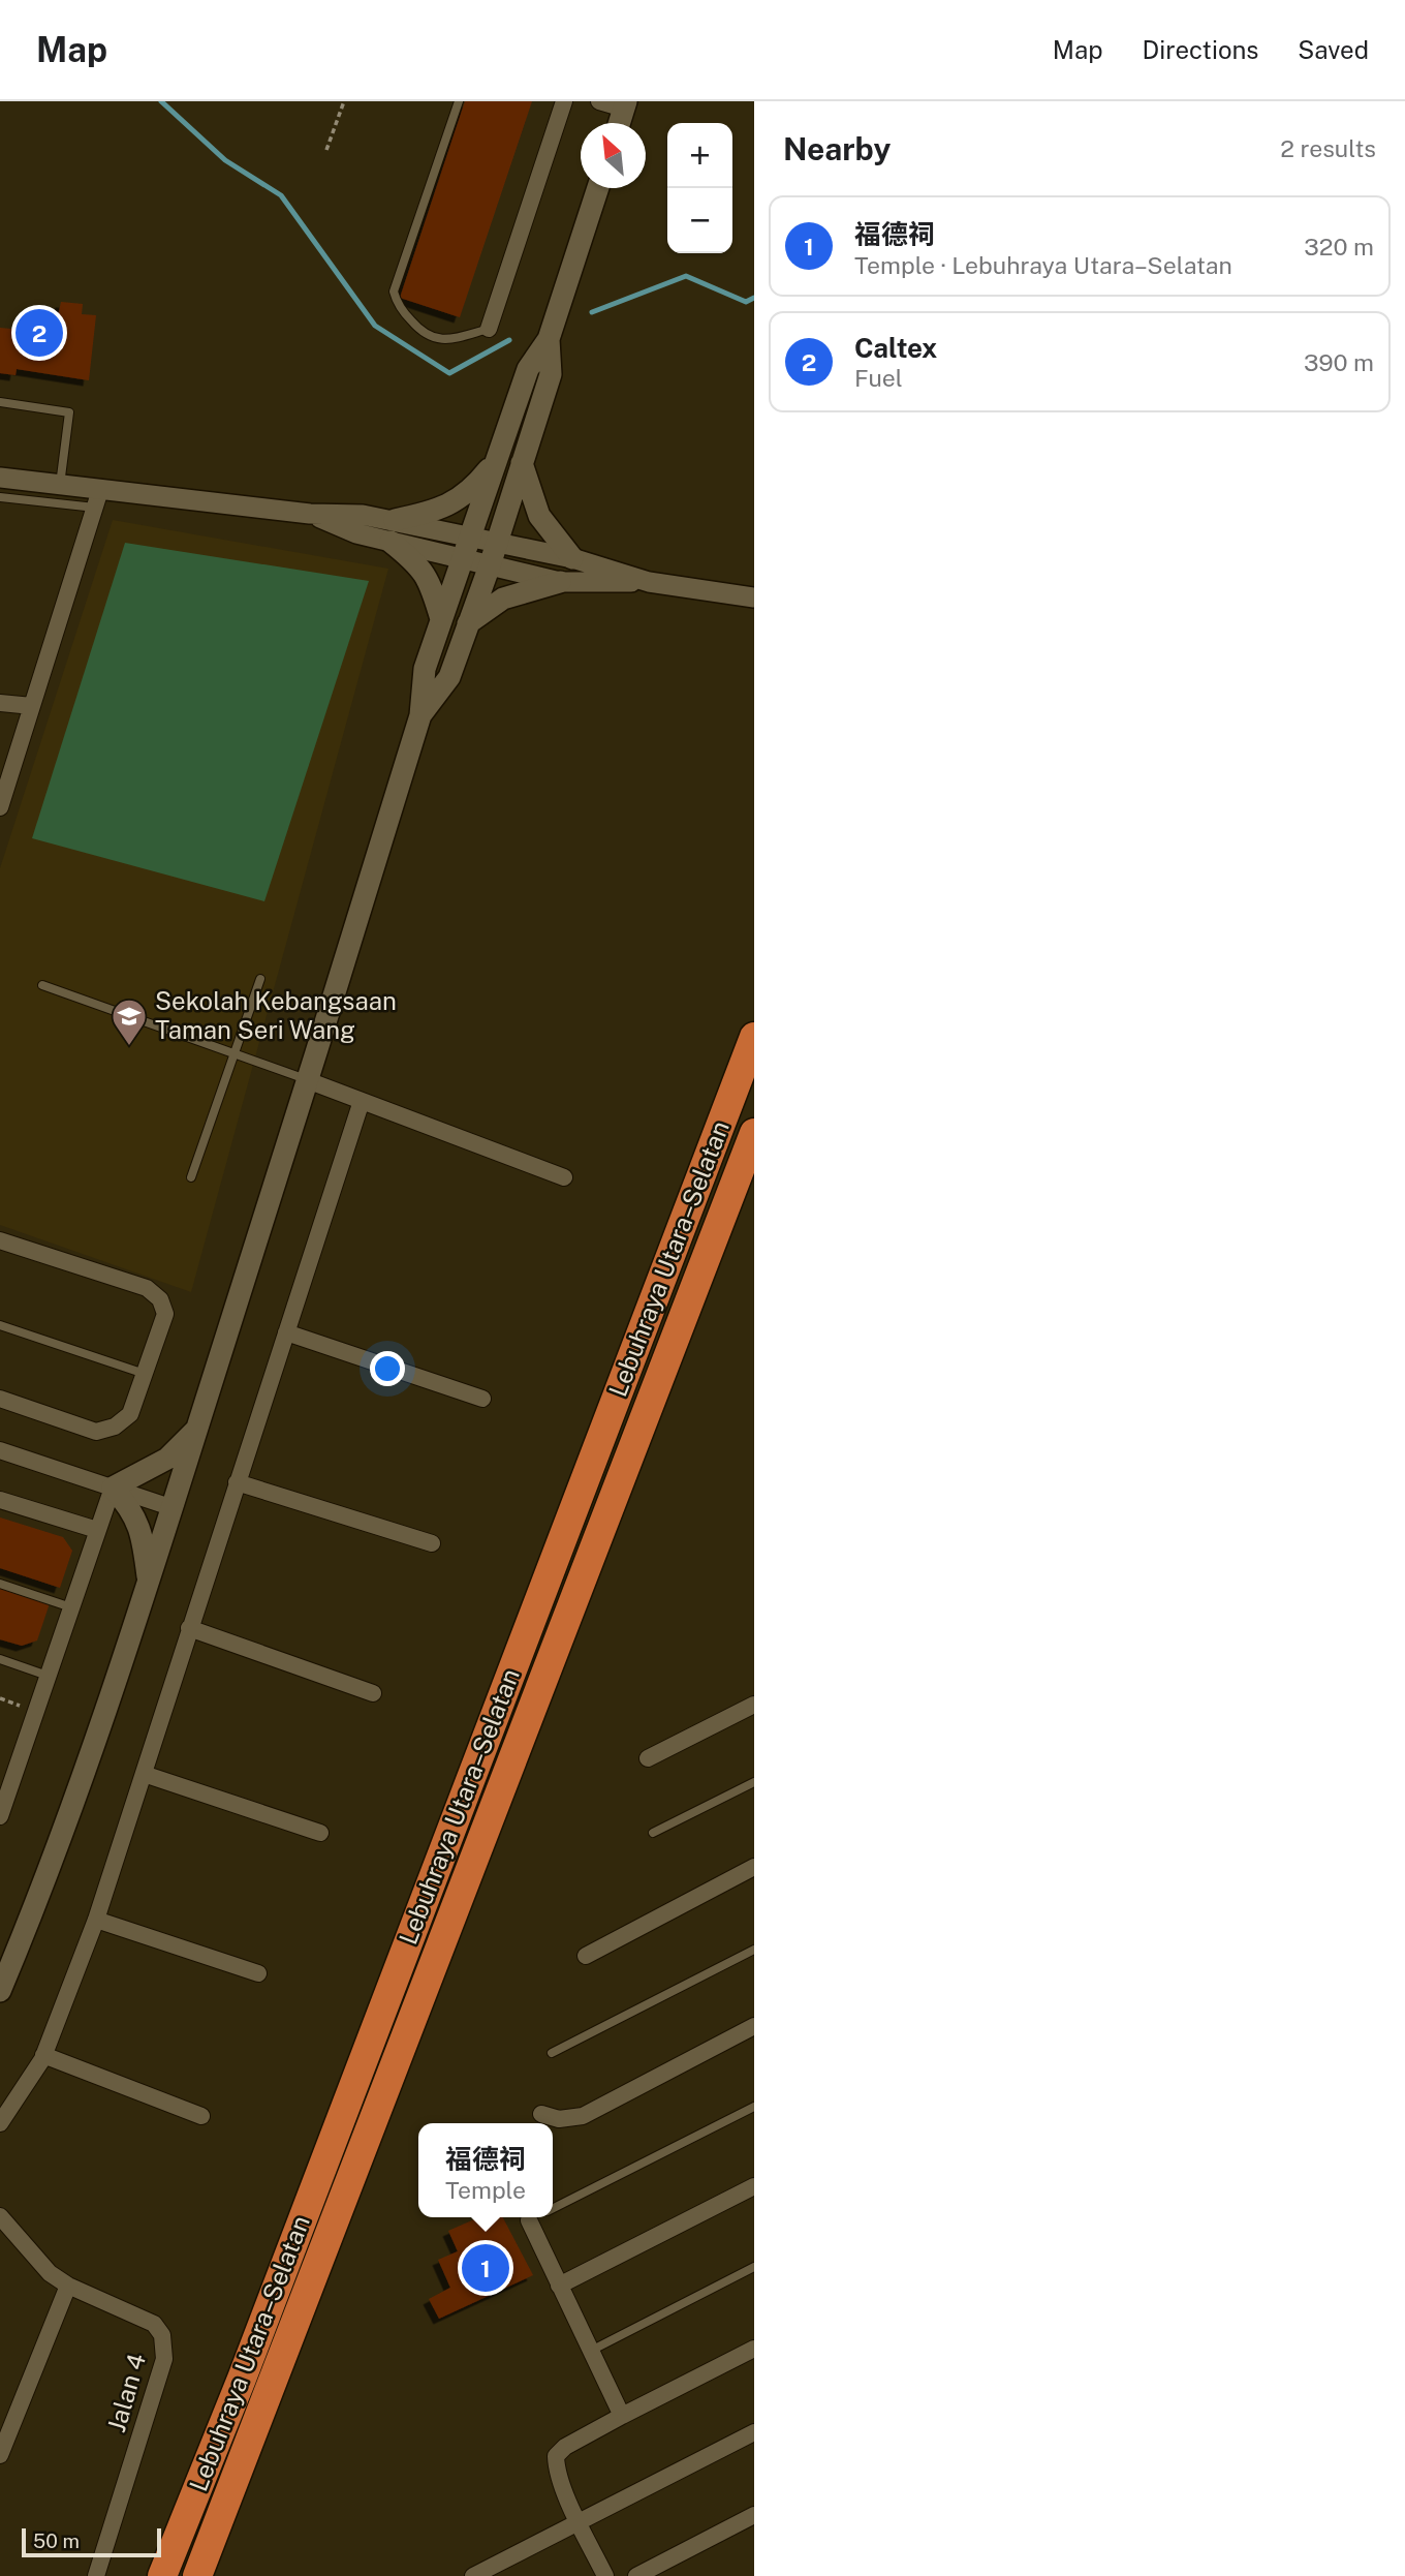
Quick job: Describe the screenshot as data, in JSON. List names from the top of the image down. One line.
{"streets":{"highway":["Lebuhraya Utara–Selatan"],"street":["Jalan 4"]},"places":{"school or university":["Sekolah Kebangsaan Taman Seri Wang"]},"scale_bar":"50 m","north":"top left","page":{"header":"Map","nav":["Map","Directions","Saved"],"heading":["Nearby","2 results"],"map_buttons":["+","−"],"list":[{"mark":"1","name":"福德祠","note":"Temple · Lebuhraya Utara–Selatan","value":"320 m"},{"mark":"2","name":"Caltex","note":"Fuel","value":"390 m"}],"pins":["2","1"],"popup":["福德祠","Temple"],"scale":"50 m"}}
